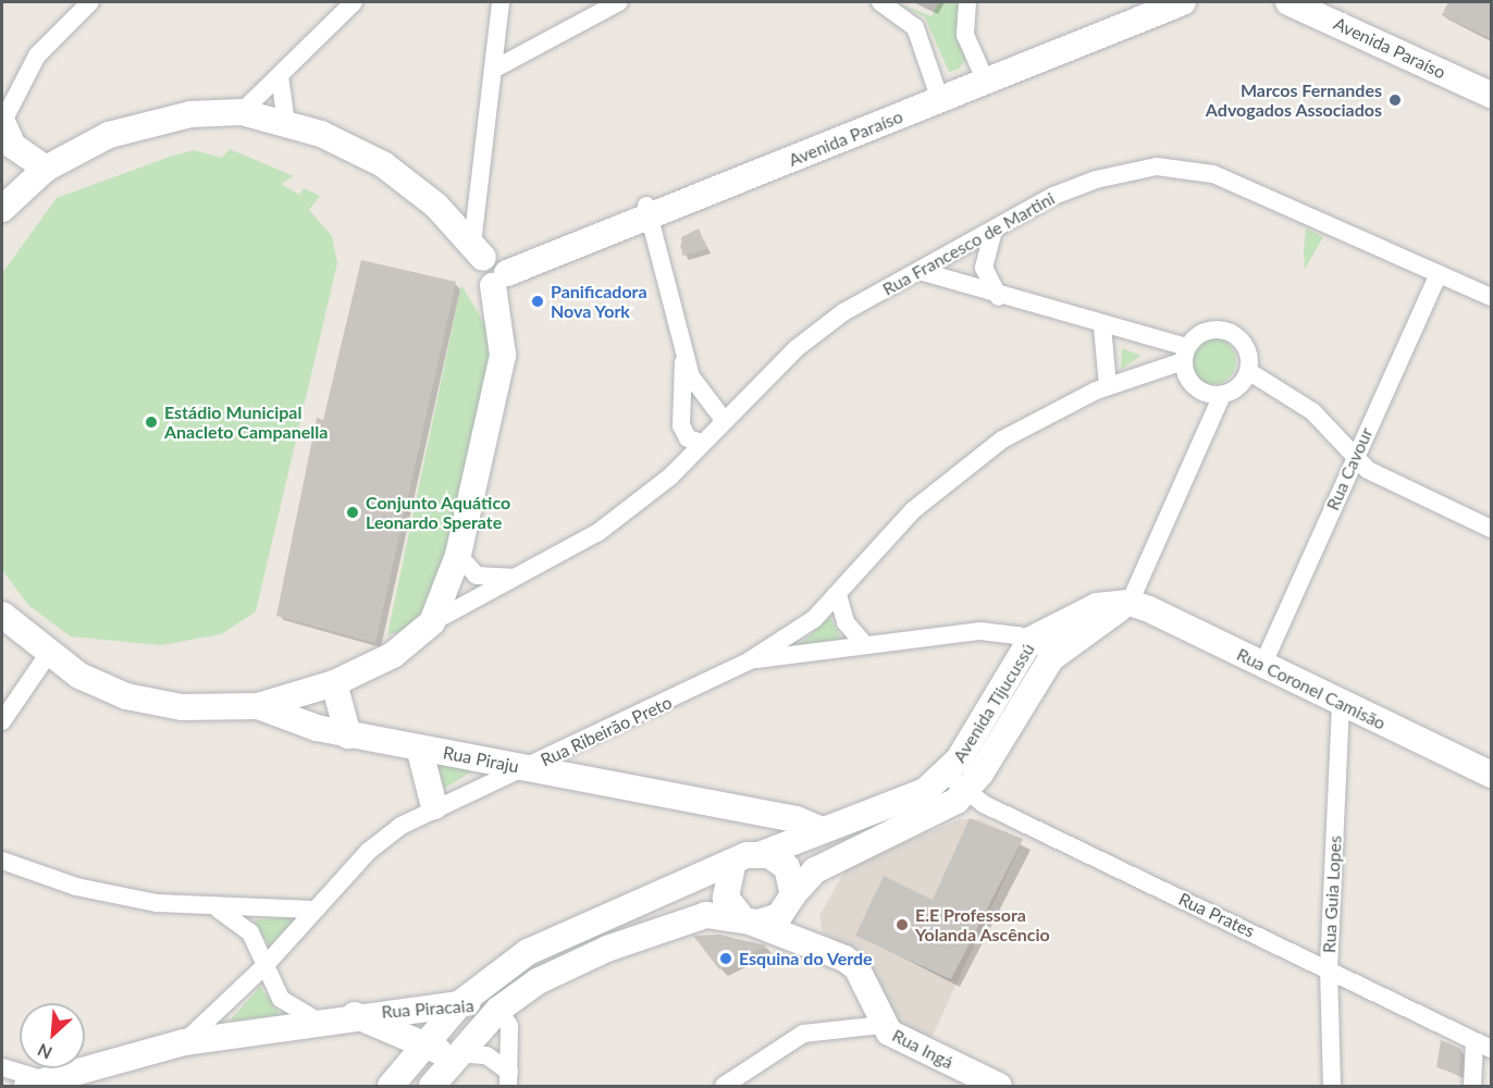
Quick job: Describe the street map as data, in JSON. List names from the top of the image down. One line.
{"streets":{"street":["Avenida Paraíso","Rua Francesco de Martini","Rua Cavour","Rua Coronel Camisão","Avenida Tijucussú","Rua Ribeirão Preto","Rua Piraju","Rua Guia Lopes","Rua Prates","Rua Piracaia","Rua Ingá"]},"crossings":[["Rua Francesco de Martini","Rua Cavour"],["Rua Cavour","Rua Coronel Camisão"],["Rua Coronel Camisão","Avenida Tijucussú"],["Rua Coronel Camisão","Rua Guia Lopes"],["Avenida Tijucussú","Rua Piraju"],["Avenida Tijucussú","Rua Prates"],["Avenida Tijucussú","Rua Piracaia"],["Avenida Tijucussú","Rua Ingá"],["Rua Ribeirão Preto","Rua Piraju"],["Rua Ribeirão Preto","Rua Piracaia"],["Rua Guia Lopes","Rua Prates"]],"places":["Marcos Fernandes Advogados Associados","Panificadora Nova York","Estádio Municipal Anacleto Campanella","Conjunto Aquático Leonardo Sperate","E.E Professora Yolanda Ascêncio","Esquina do Verde"],"north":"bottom left"}
